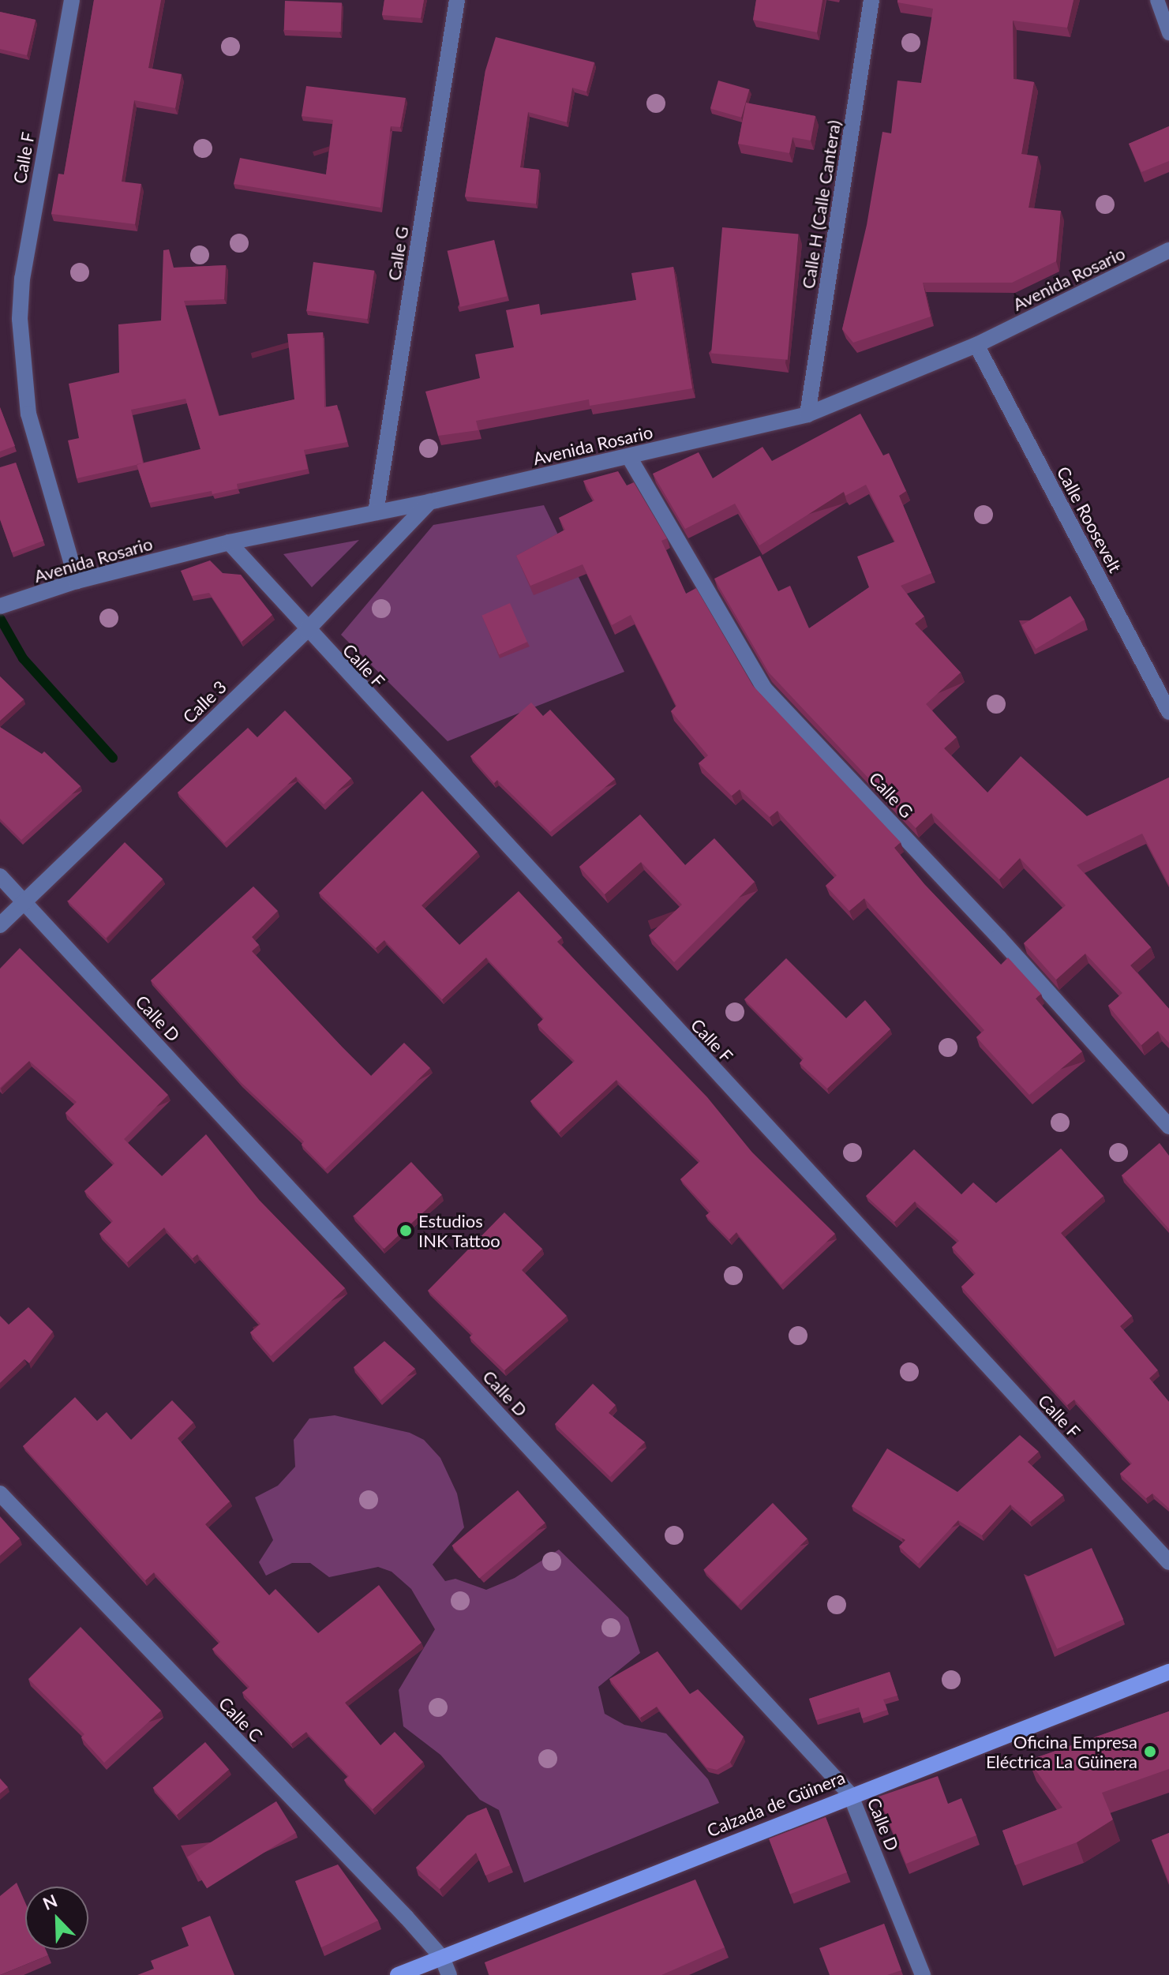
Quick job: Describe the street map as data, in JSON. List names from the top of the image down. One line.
{"streets":{"main road":["Calzada de Güinera"],"street":["Calle F","Calle H (Calle Cantera)","Calle G","Avenida Rosario","Calle Roosevelt","Calle 3","Calle D","Calle C"]},"crossings":[["Calle F","Avenida Rosario"],["Calle F","Calle 3"],["Calle H (Calle Cantera)","Avenida Rosario"],["Calle G","Avenida Rosario"],["Avenida Rosario","Calle Roosevelt"],["Avenida Rosario","Calle 3"],["Calle 3","Calle D"],["Calle D","Calzada de Güinera"],["Calle C","Calzada de Güinera"]],"places":["Estudios INK Tattoo","Oficina Empresa Eléctrica La Güinera"],"north":"top left"}
